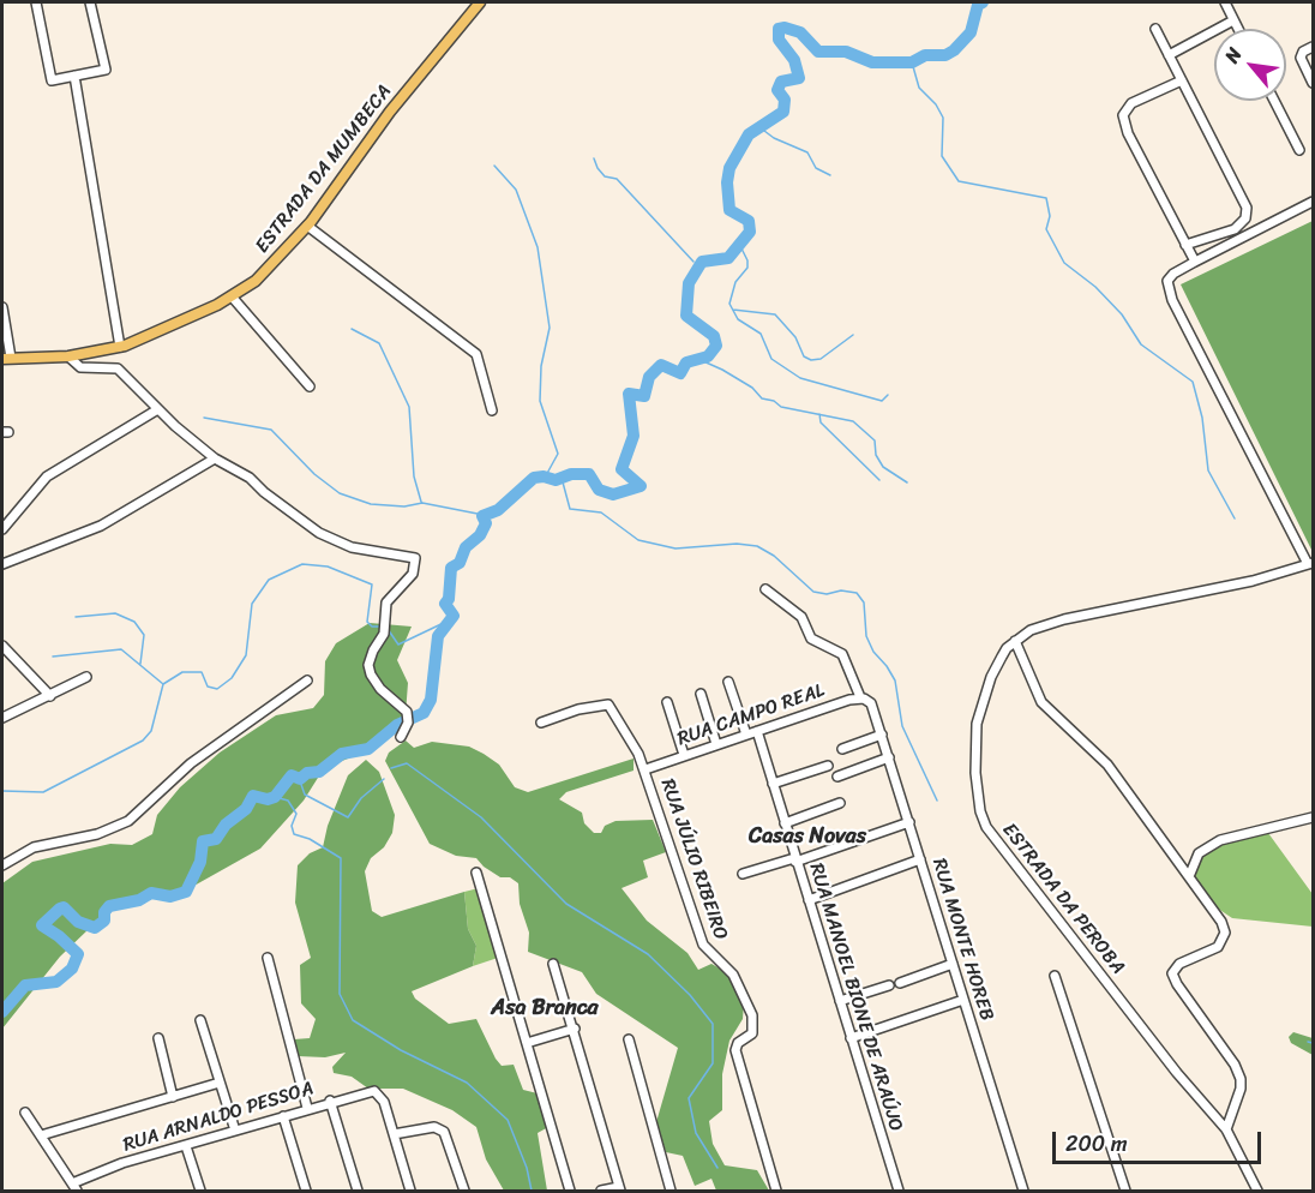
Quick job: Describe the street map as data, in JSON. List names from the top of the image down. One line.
{"streets":{"main road":["ESTRADA DA MUMBECA"],"street":["RUA CAMPO REAL","RUA JÚLIO RIBEIRO","ESTRADA DA PEROBA","RUA MONTE HOREB","RUA MANOEL BIONE DE ARAÚJO","RUA ARNALDO PESSOA"]},"crossings":[["RUA CAMPO REAL","RUA JÚLIO RIBEIRO"],["RUA CAMPO REAL","RUA MONTE HOREB"],["RUA CAMPO REAL","RUA MANOEL BIONE DE ARAÚJO"]],"districts":["Casas Novas","Asa Branca"],"scale_bar":"200 m","north":"top left"}
